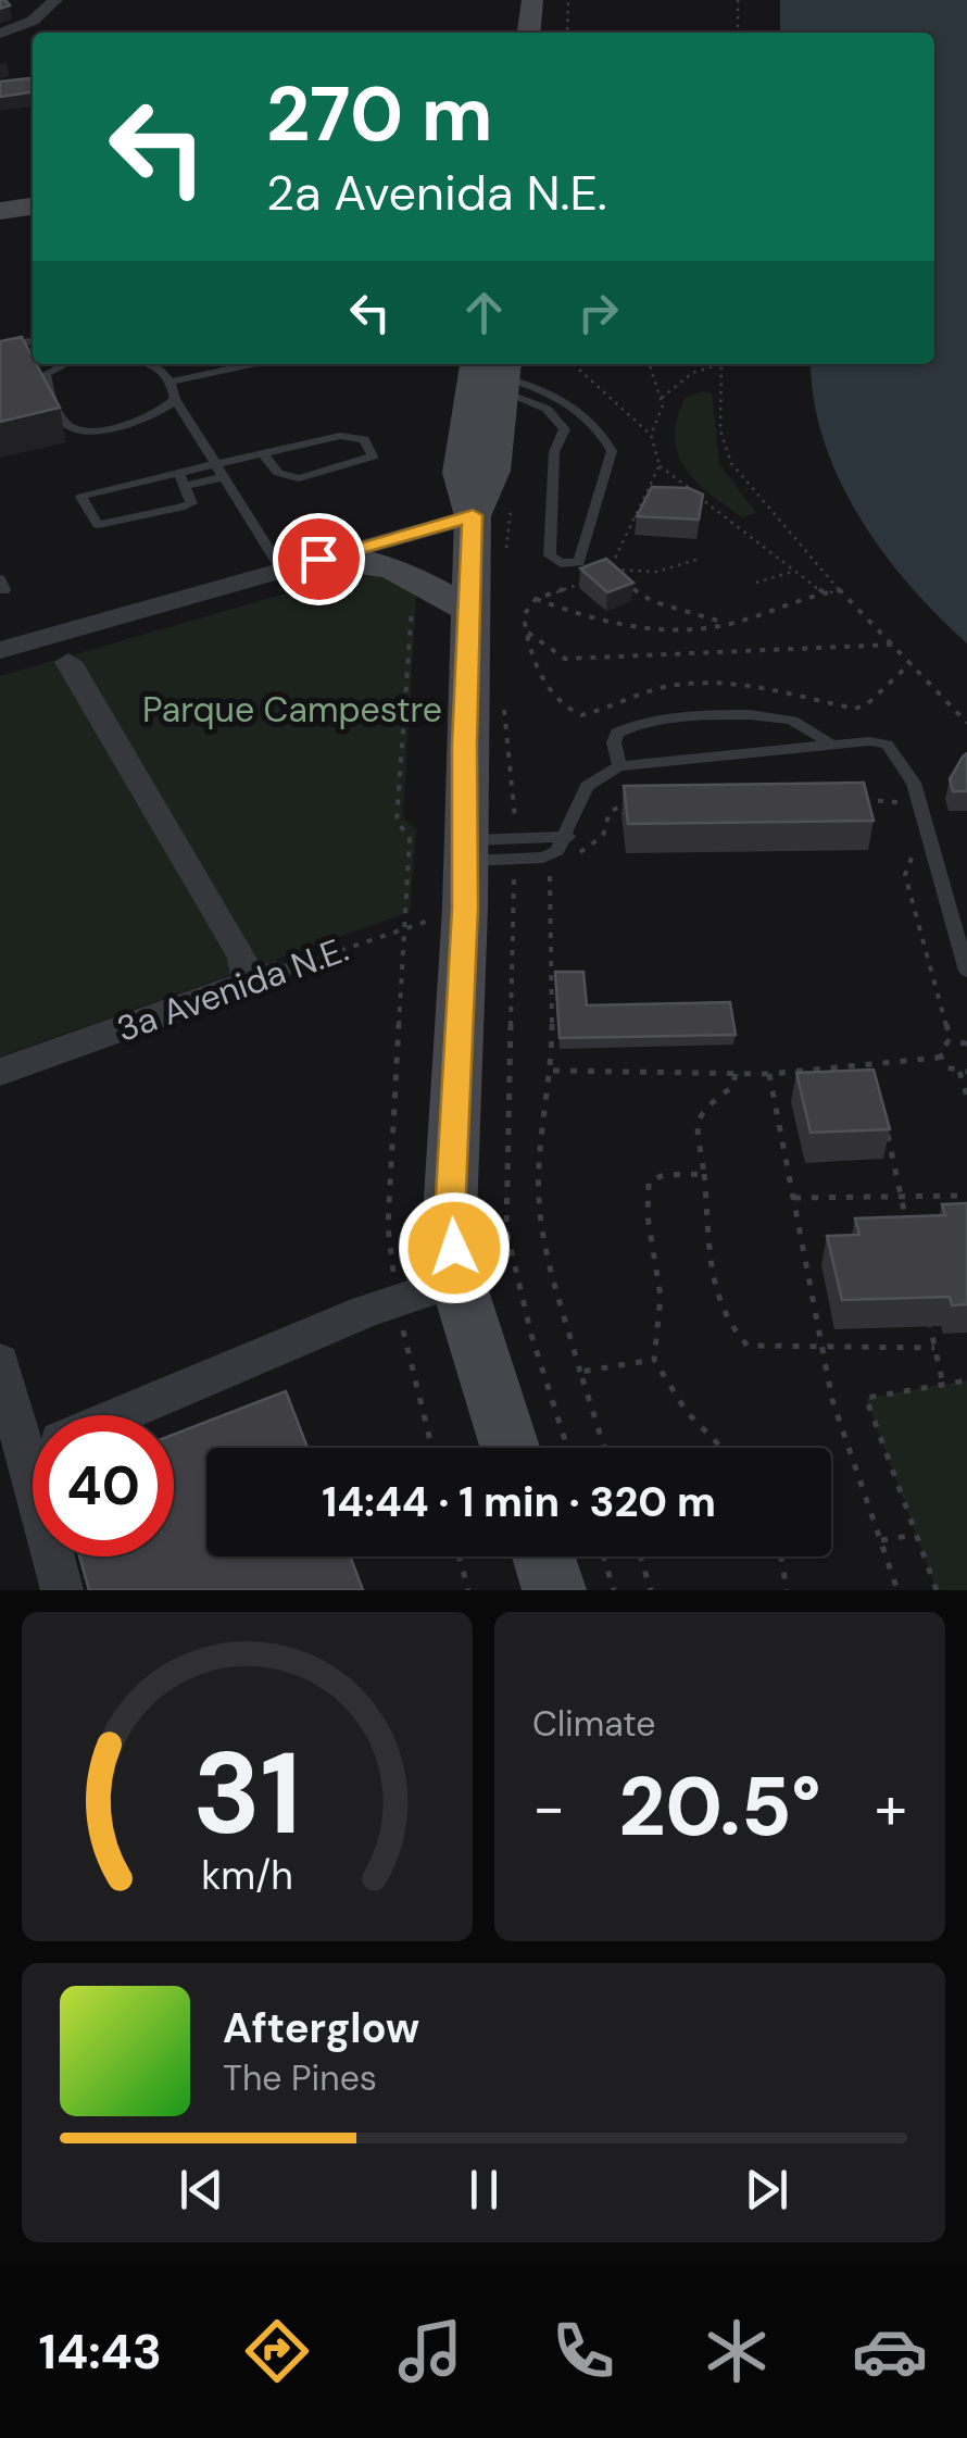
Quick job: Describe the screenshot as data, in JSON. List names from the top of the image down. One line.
{"streets":{"street":["3a Avenida N.E."]},"parks":["Parque Campestre"],"page":{"turn":["270 m","2a Avenida N.E."],"limit":"40","trip":"14:44 · 1 min · 320 m","tile":"Climate","heat":["−","20.5°","+"],"song":["Afterglow","The Pines"],"tabs":"14:43","gauge":["31","km/h"]}}
